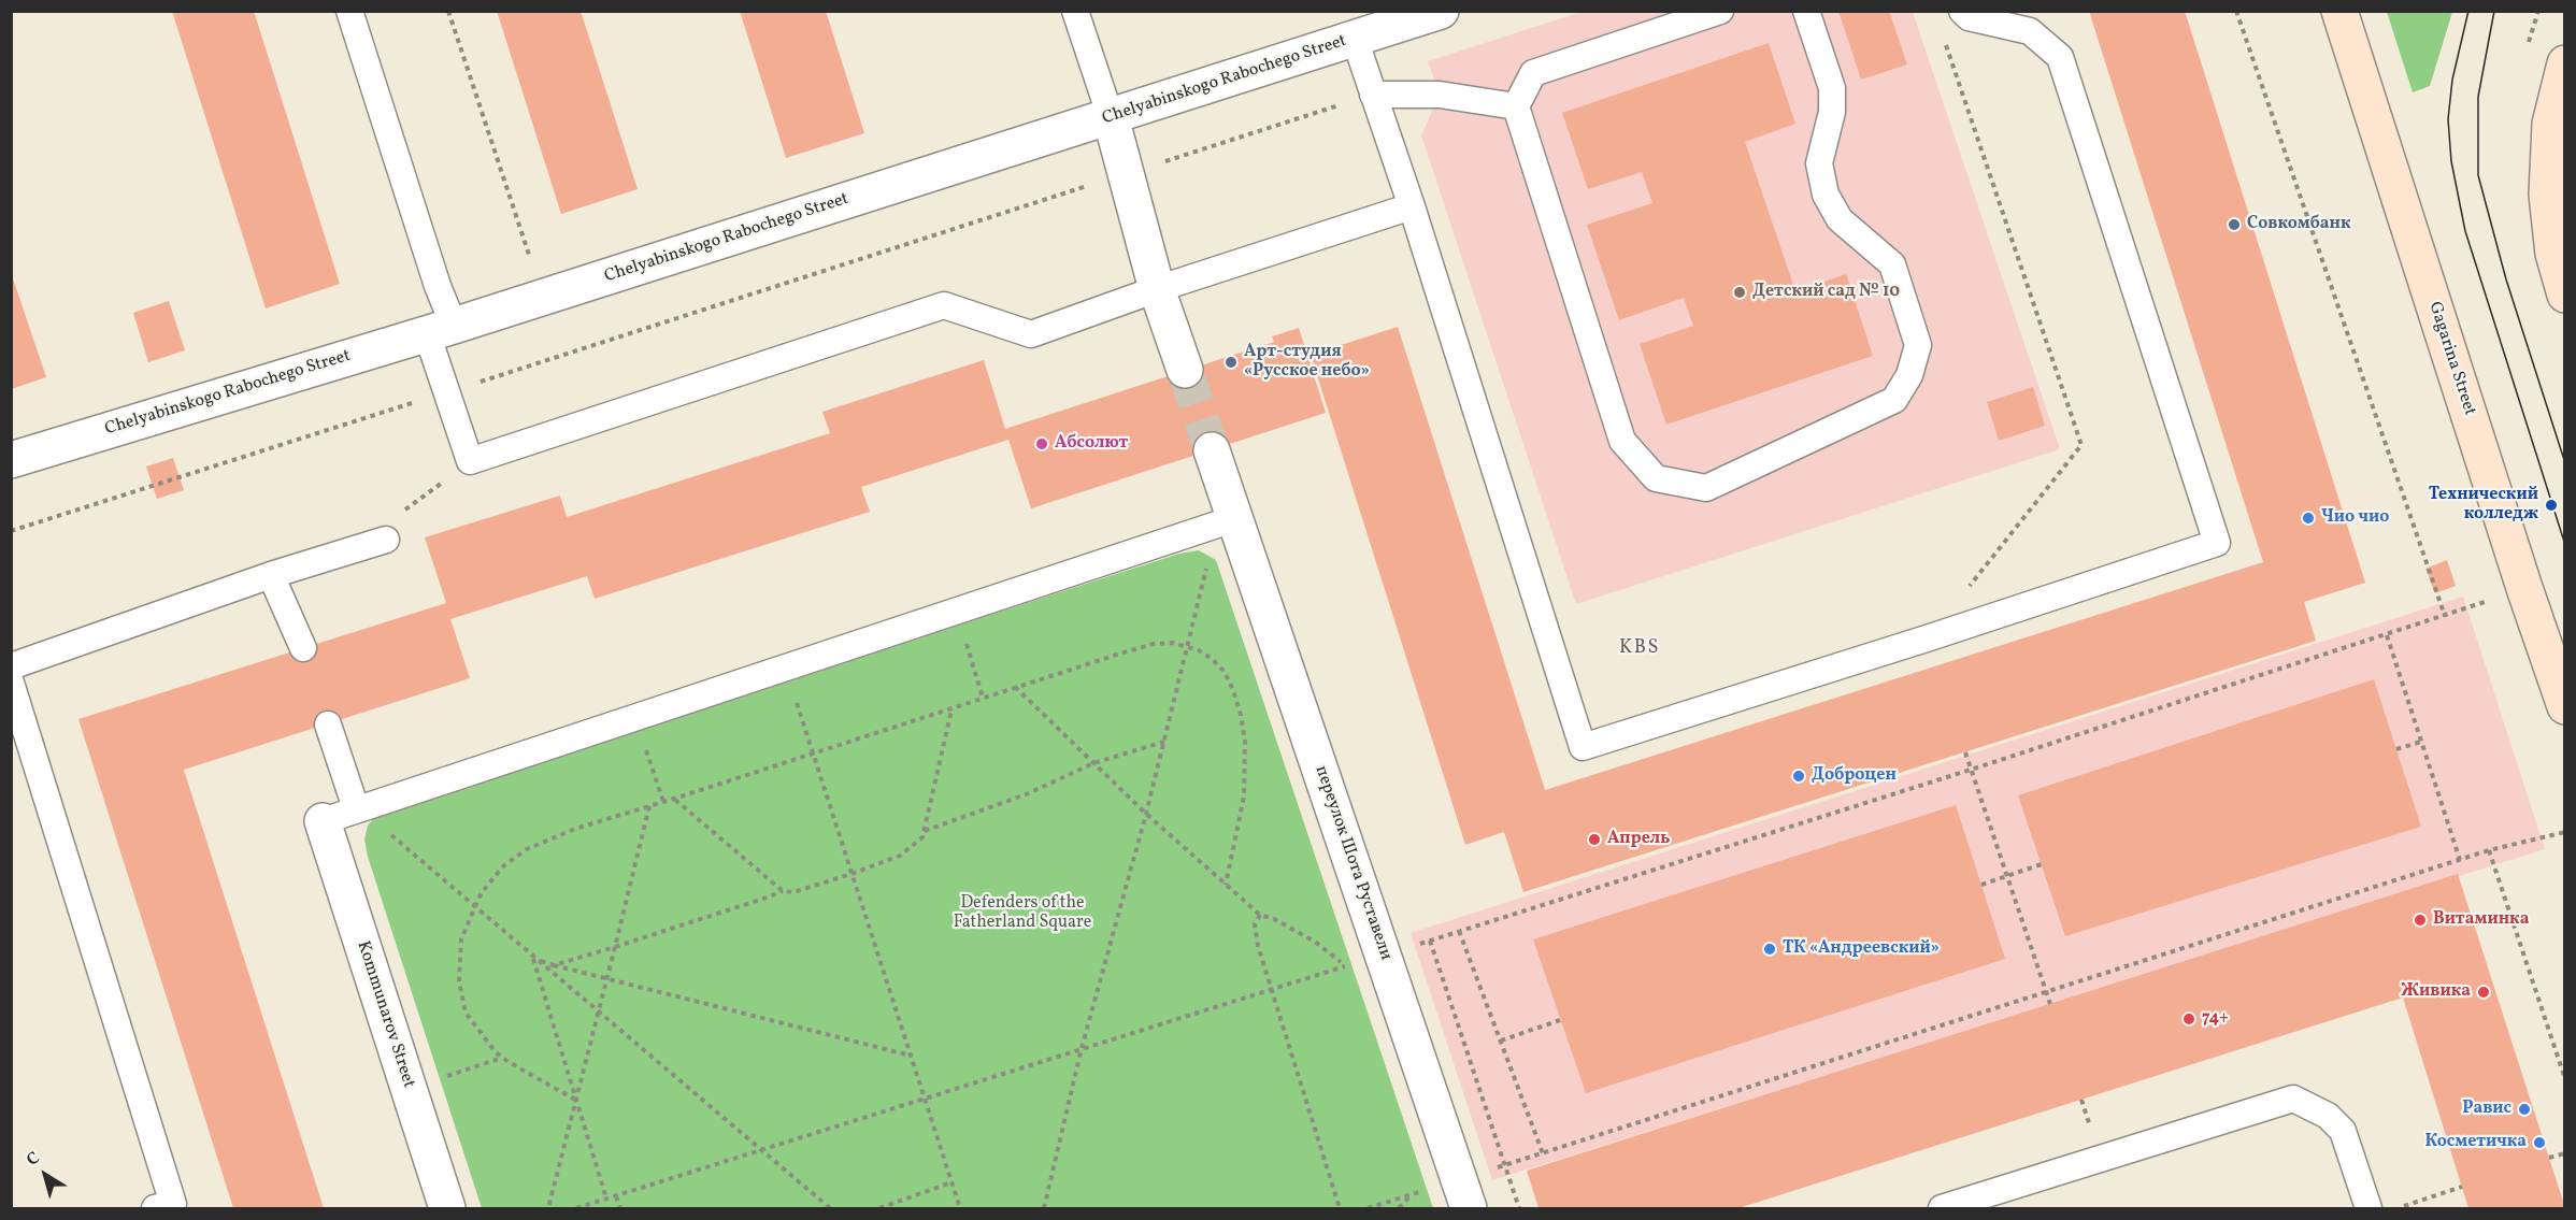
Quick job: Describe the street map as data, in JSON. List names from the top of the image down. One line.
{"streets":{"main road":["Gagarina Street"],"street":["Chelyabinskogo Rabochego Street","переулок Шота Руставели","Kommunarov Street"]},"districts":["KBS"],"parks":["Defenders of the Fatherland Square"],"places":["Совкомбанк","Детский сад № 10","Арт-студия «Русское небо»","Абсолют","Технический колледж","Чио чио","Доброцен","Апрель","Витаминка","ТК «Андреевский»","Живика","74+","Равис","Косметичка"],"north":"top left"}
